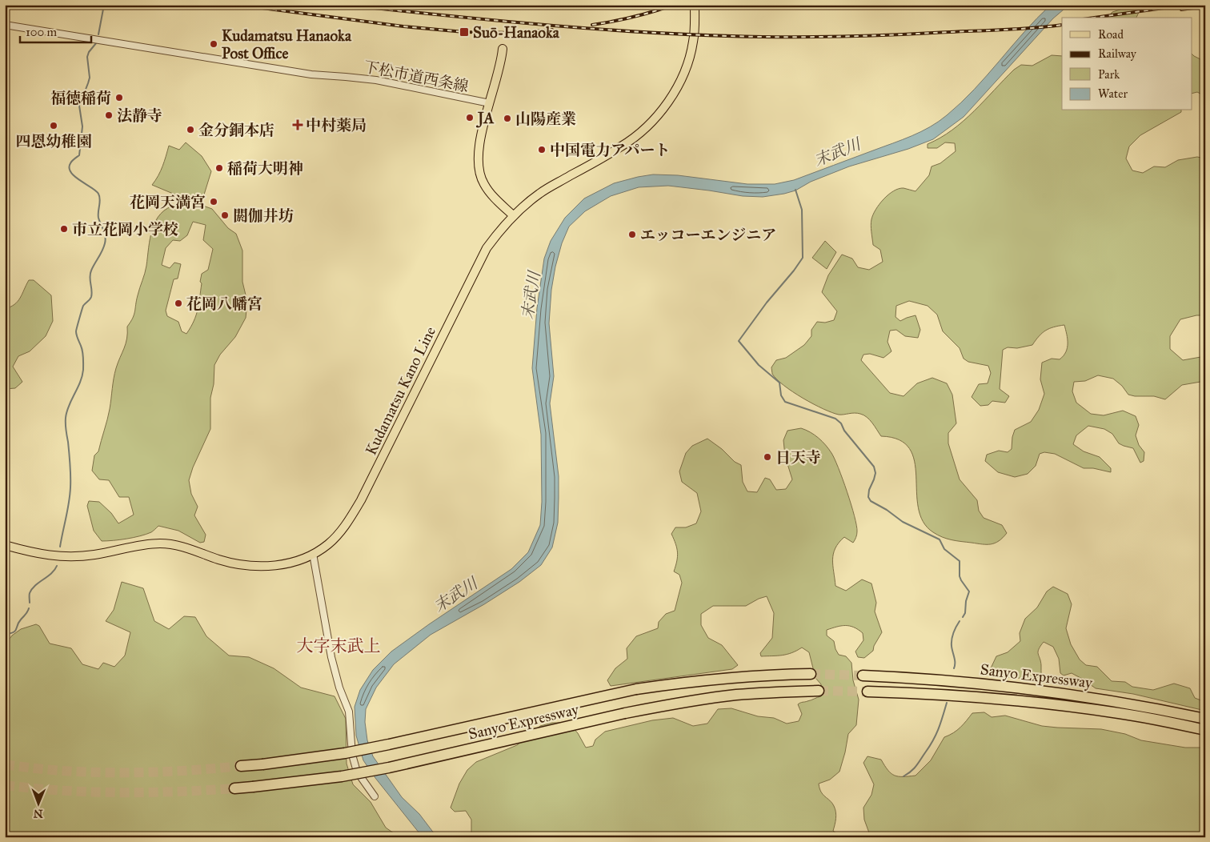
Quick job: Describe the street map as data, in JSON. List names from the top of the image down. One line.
{"streets":{"highway":["Sanyo Expressway"],"main road":["Kudamatsu Kano Line"],"street":["下松市道西条線"]},"districts":["大字末武上"],"water":["末武川"],"places":{"transit":["Suō-Hanaoka"],"other":["Kudamatsu Hanaoka Post Office","福徳稲荷","法静寺","JA","山陽産業","四恩幼稚園","金分銅本店","中国電力アパート","稲荷大明神","花岡天満宮","閼伽井坊","市立花岡小学校","エッコーエンジニア","花岡八幡宮","日天寺"],"health":["中村薬局"]},"legend":["Road","Railway","Park","Water"],"scale_bar":"100 m","north":"bottom"}
